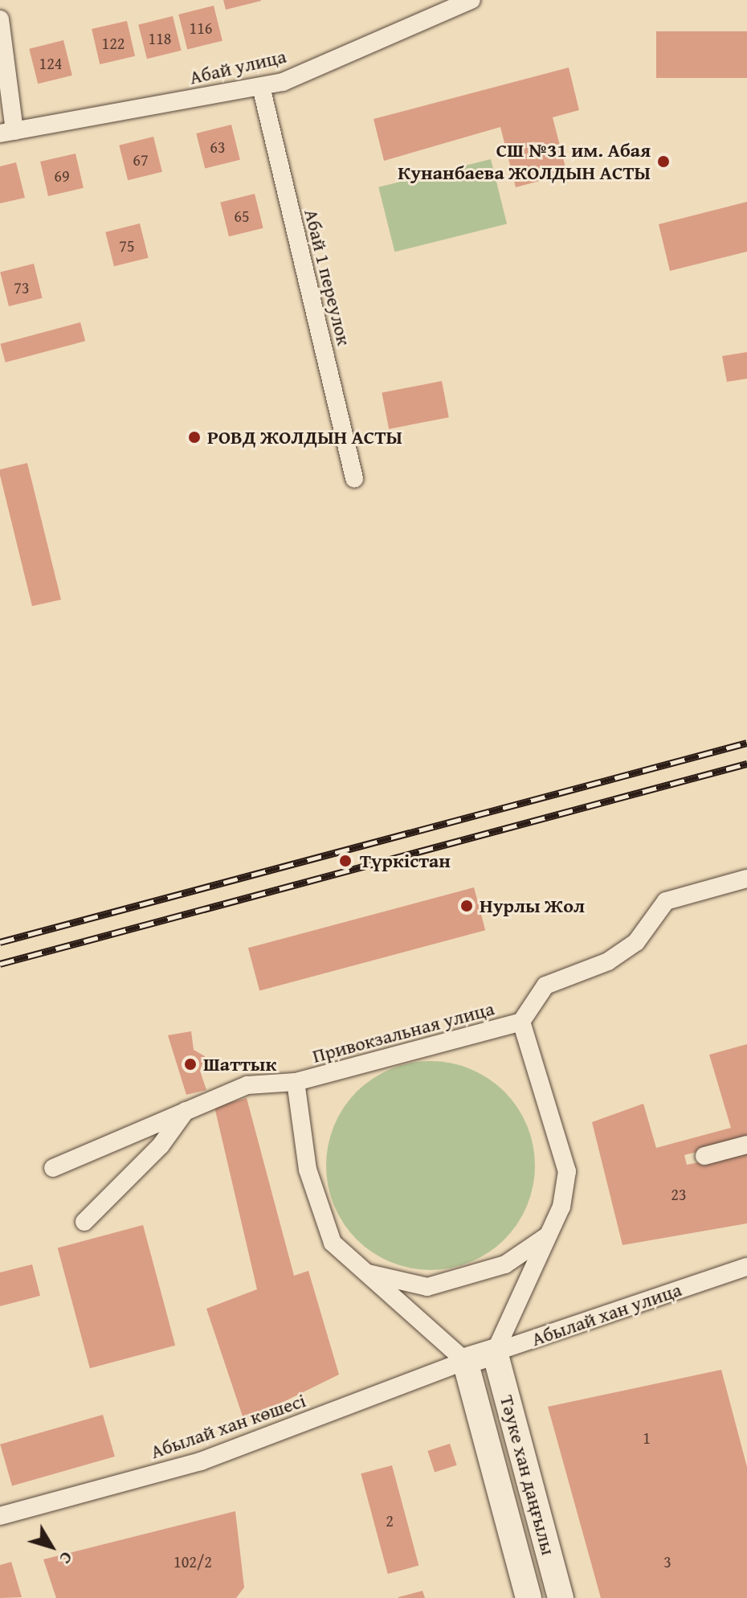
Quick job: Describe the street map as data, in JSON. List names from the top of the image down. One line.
{"streets":{"street":["Абай улица","Абай 1 переулок","Привокзальная улица","Абылай хан улица","Абылай хан көшесі","Тәуке хан даңғылы"]},"crossings":[["Абай улица","Абай 1 переулок"],["Привокзальная улица","Абылай хан улица"],["Привокзальная улица","Абылай хан көшесі"],["Привокзальная улица","Тәуке хан даңғылы"],["Абылай хан улица","Абылай хан көшесі"],["Абылай хан улица","Тәуке хан даңғылы"],["Абылай хан көшесі","Тәуке хан даңғылы"]],"places":["СШ №31 им. Абая Кунанбаева ЖОЛДЫН АСТЫ","РОВД ЖОЛДЫН АСТЫ","Түркістан","Нурлы Жол","Шаттык"],"house_numbers":["116","118","122","124","63","67","69","65","75","73","23","1","2","102/2","3"],"north":"bottom right"}
